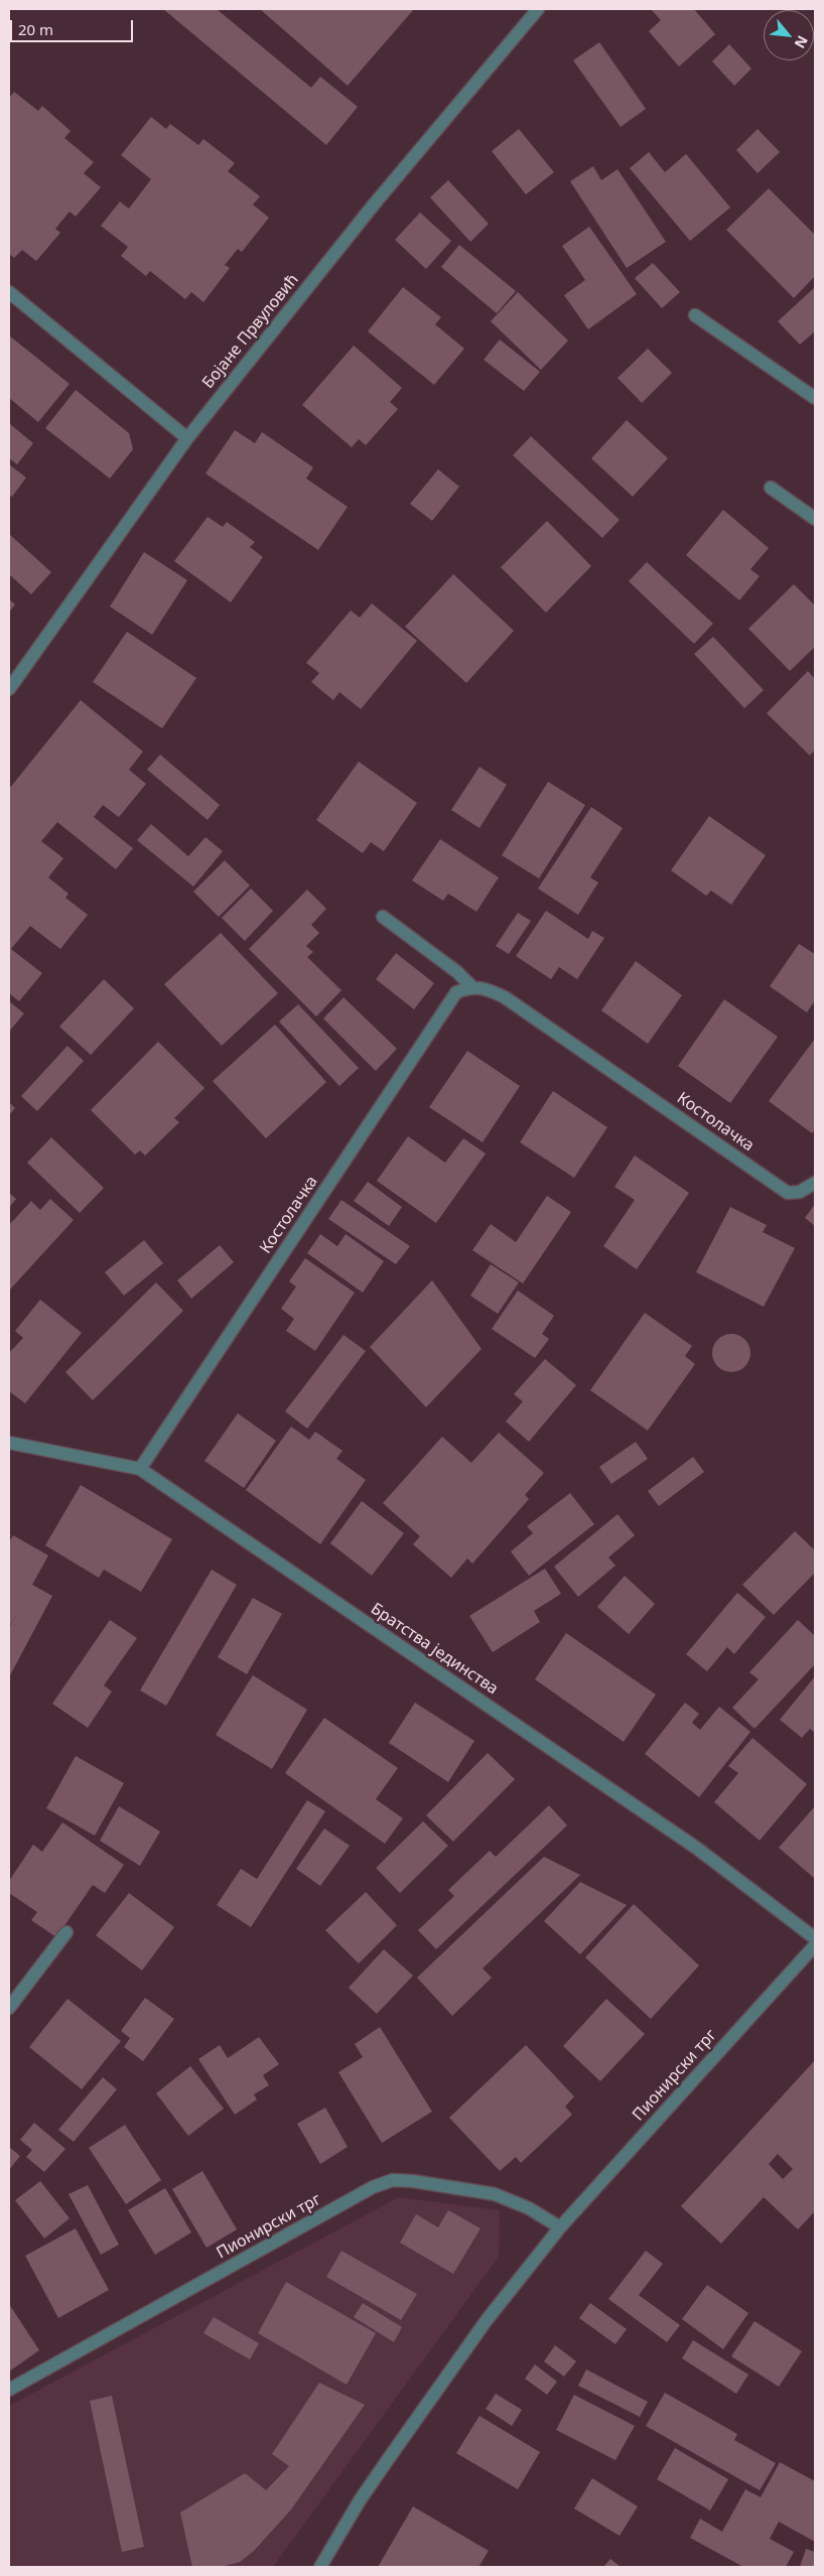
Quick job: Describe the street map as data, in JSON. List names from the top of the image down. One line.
{"streets":{"street":["Бојане Првуловић","Костолачка","Братства јединства","Пионирски трг"]},"crossings":[["Костолачка","Братства јединства"]],"scale_bar":"20 m","north":"bottom right"}
